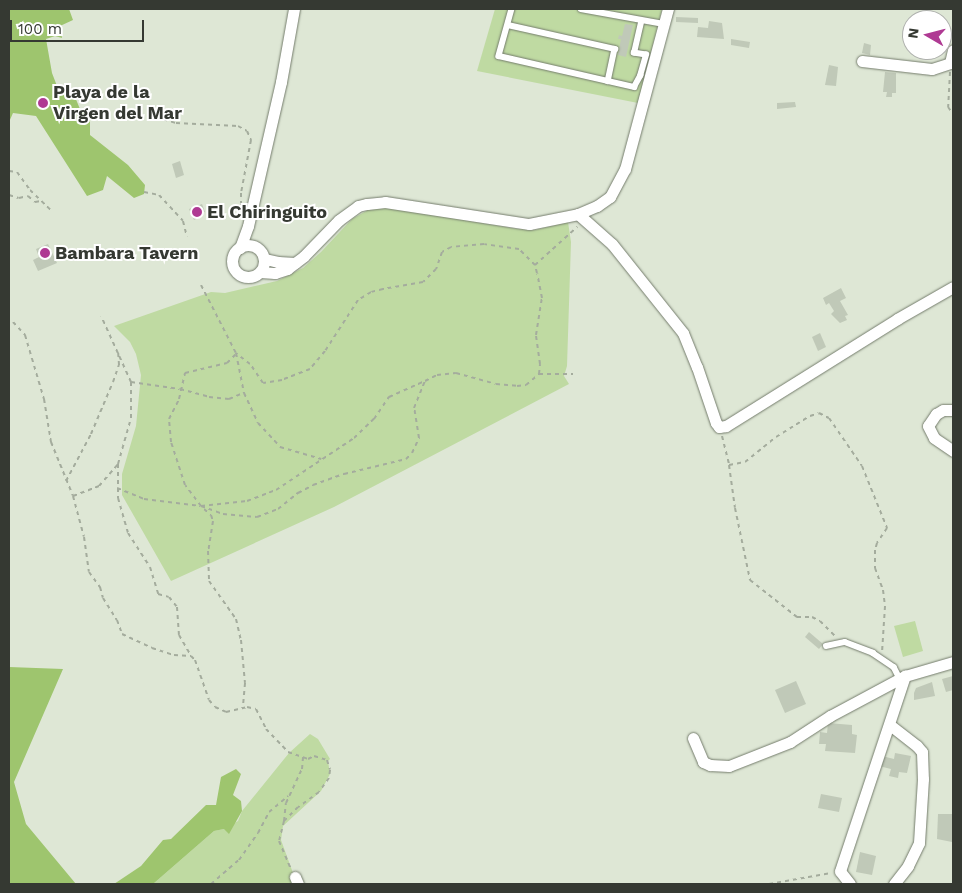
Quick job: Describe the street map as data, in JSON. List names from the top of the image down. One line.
{"places":["Playa de la Virgen del Mar","El Chiringuito","Bambara Tavern"],"scale_bar":"100 m","north":"left"}
